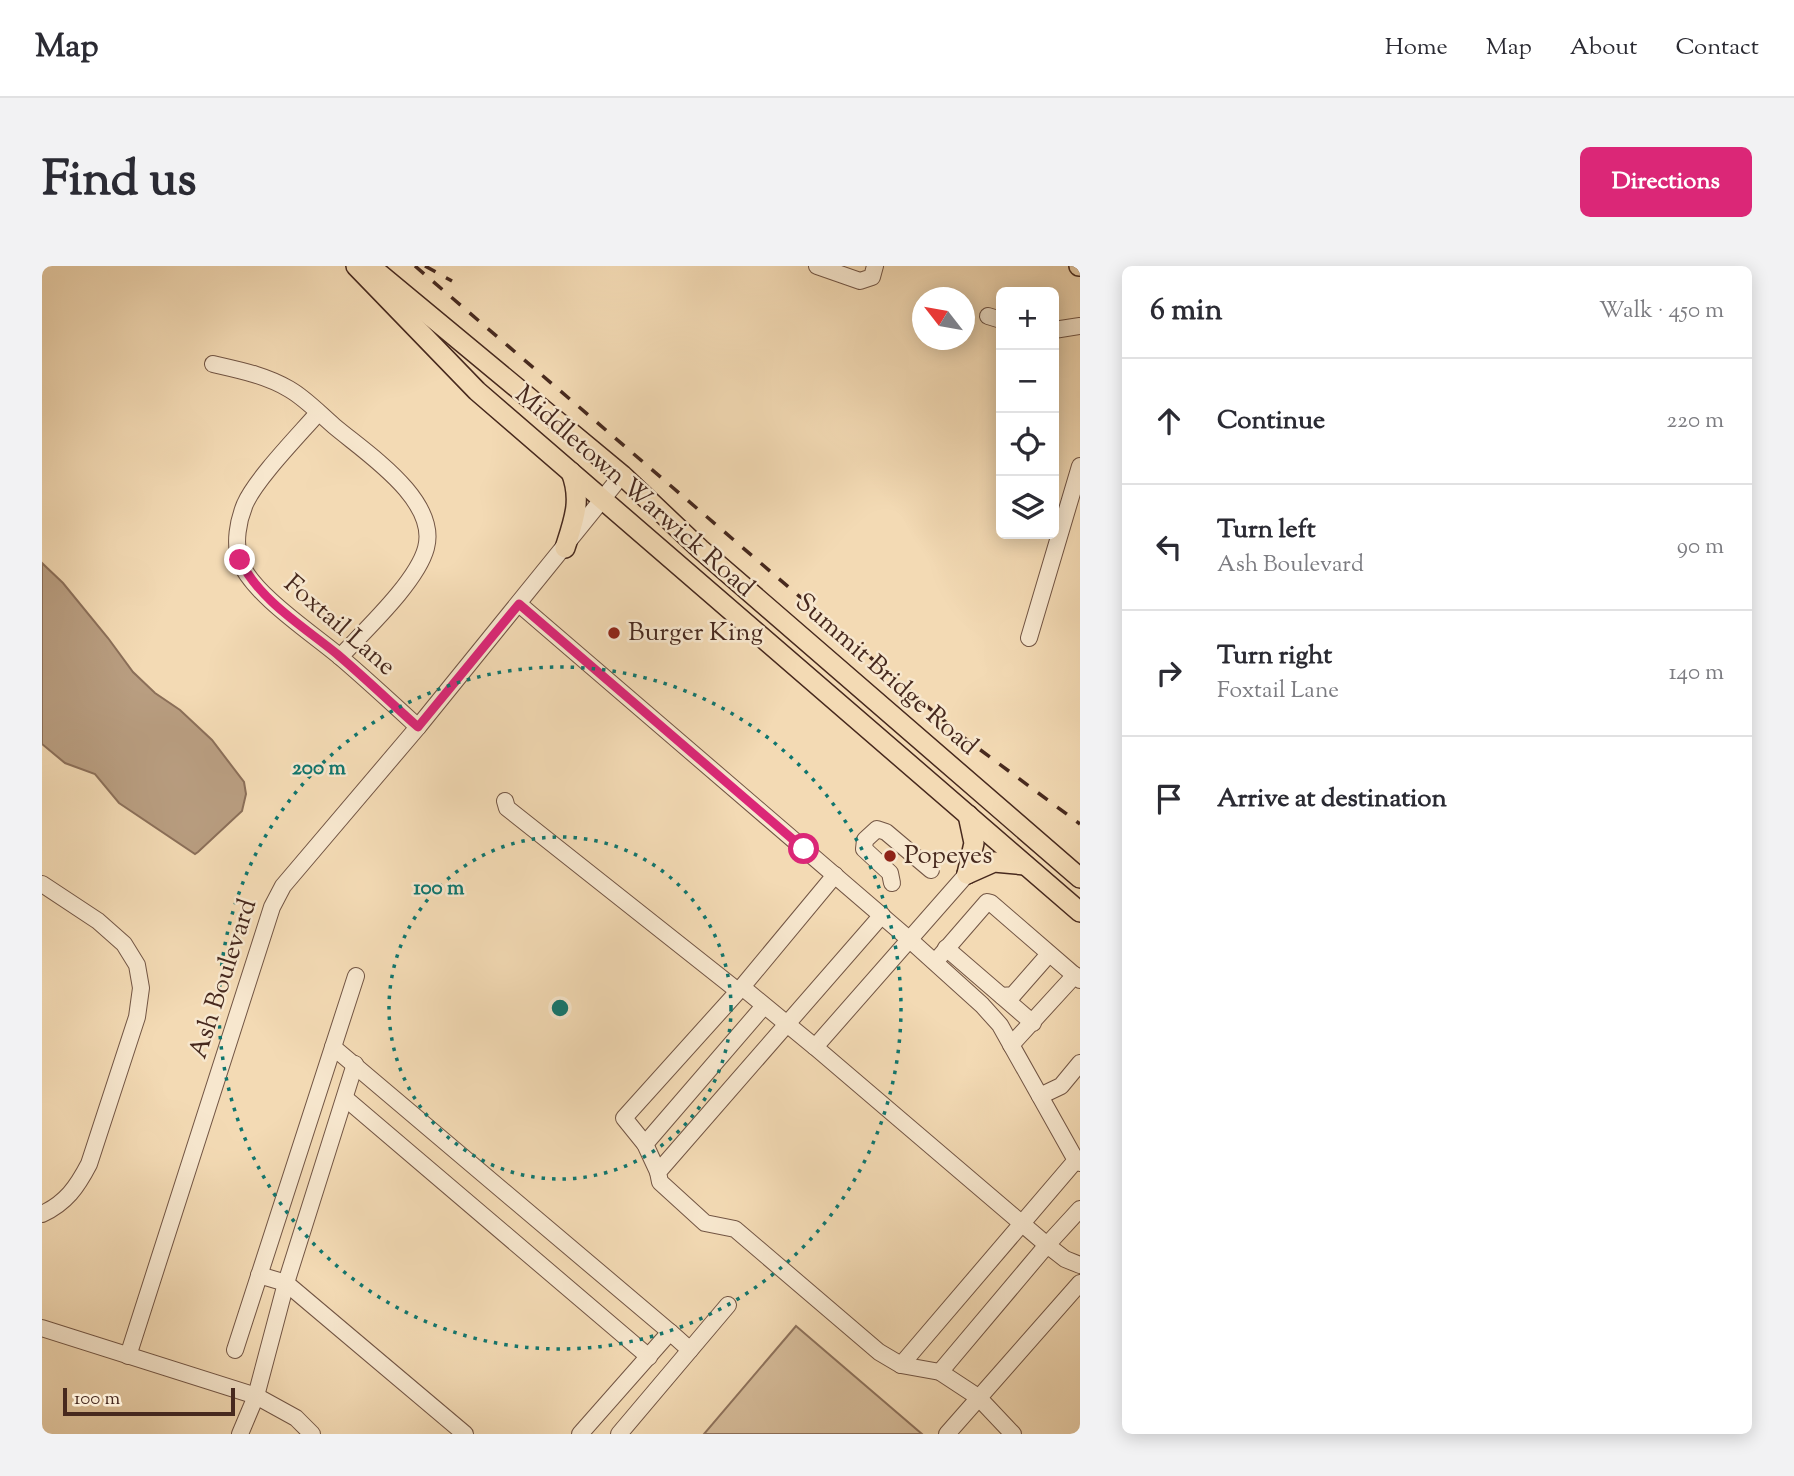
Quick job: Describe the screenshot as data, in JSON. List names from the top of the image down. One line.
{"streets":{"main road":["Middletown Warwick Road","Summit Bridge Road"],"street":["Foxtail Lane","Ash Boulevard"]},"crossings":[["Middletown Warwick Road","Ash Boulevard"],["Foxtail Lane","Ash Boulevard"],["Summit Bridge Road","Ash Boulevard"]],"places":["Burger King","Popeyes"],"scale_bar":"100 m","north":"top left","page":{"header":"Map","nav":["Home","Map","About","Contact"],"title":"Find us","buttons":"Directions","heading":["6 min","Walk · 450 m"],"map_buttons":["+","−"],"list":[["Continue","220 m"],["Turn left","Ash Boulevard","90 m"],["Turn right","Foxtail Lane","140 m"],"Arrive at destination"],"scale":"100 m"},"rings":["200 m","100 m"]}
